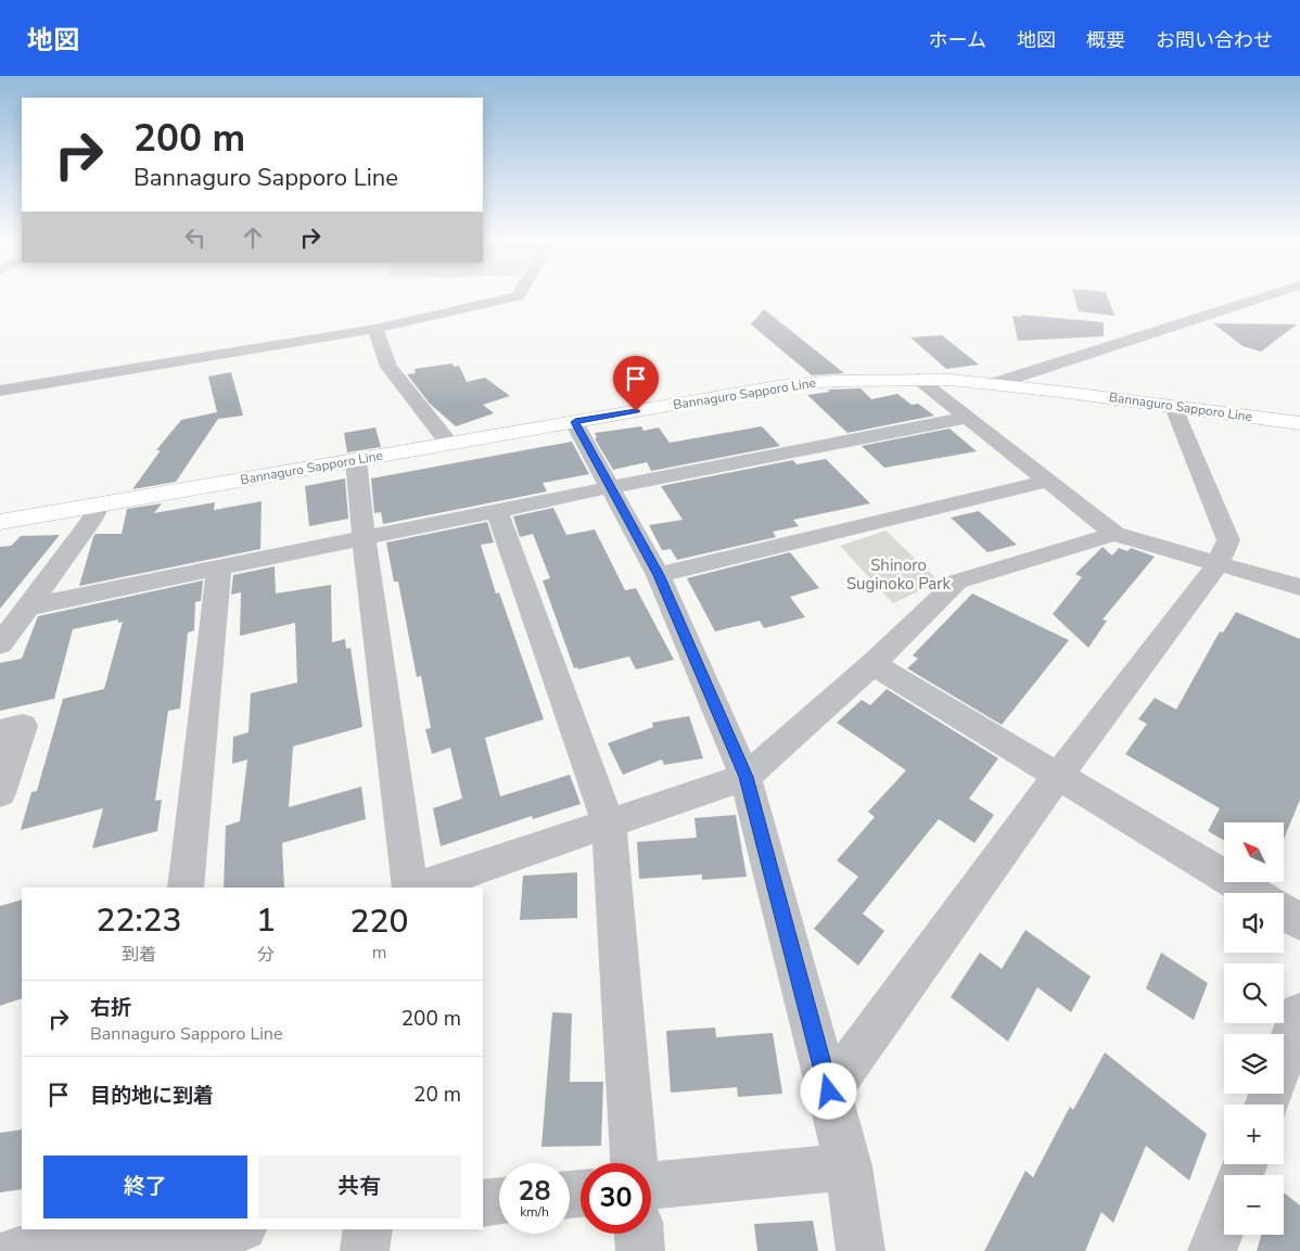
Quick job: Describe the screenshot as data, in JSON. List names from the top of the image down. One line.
{"streets":{"main road":["Bannaguro Sapporo Line"]},"parks":["Shinoro Suginoko Park"],"north":"top left","page":{"header":"地図","nav":["ホーム","地図","概要","お問い合わせ"],"turn":["200 m","Bannaguro Sapporo Line"],"map_buttons":["+","−"],"eta":["22:23","到着","1","分","220","m"],"list":[{"name":"右折","note":"Bannaguro Sapporo Line","value":"200 m"},{"name":"目的地に到着","value":"20 m"}],"buttons":["終了","共有"],"speed":"28 km/h","limit":"30"}}
